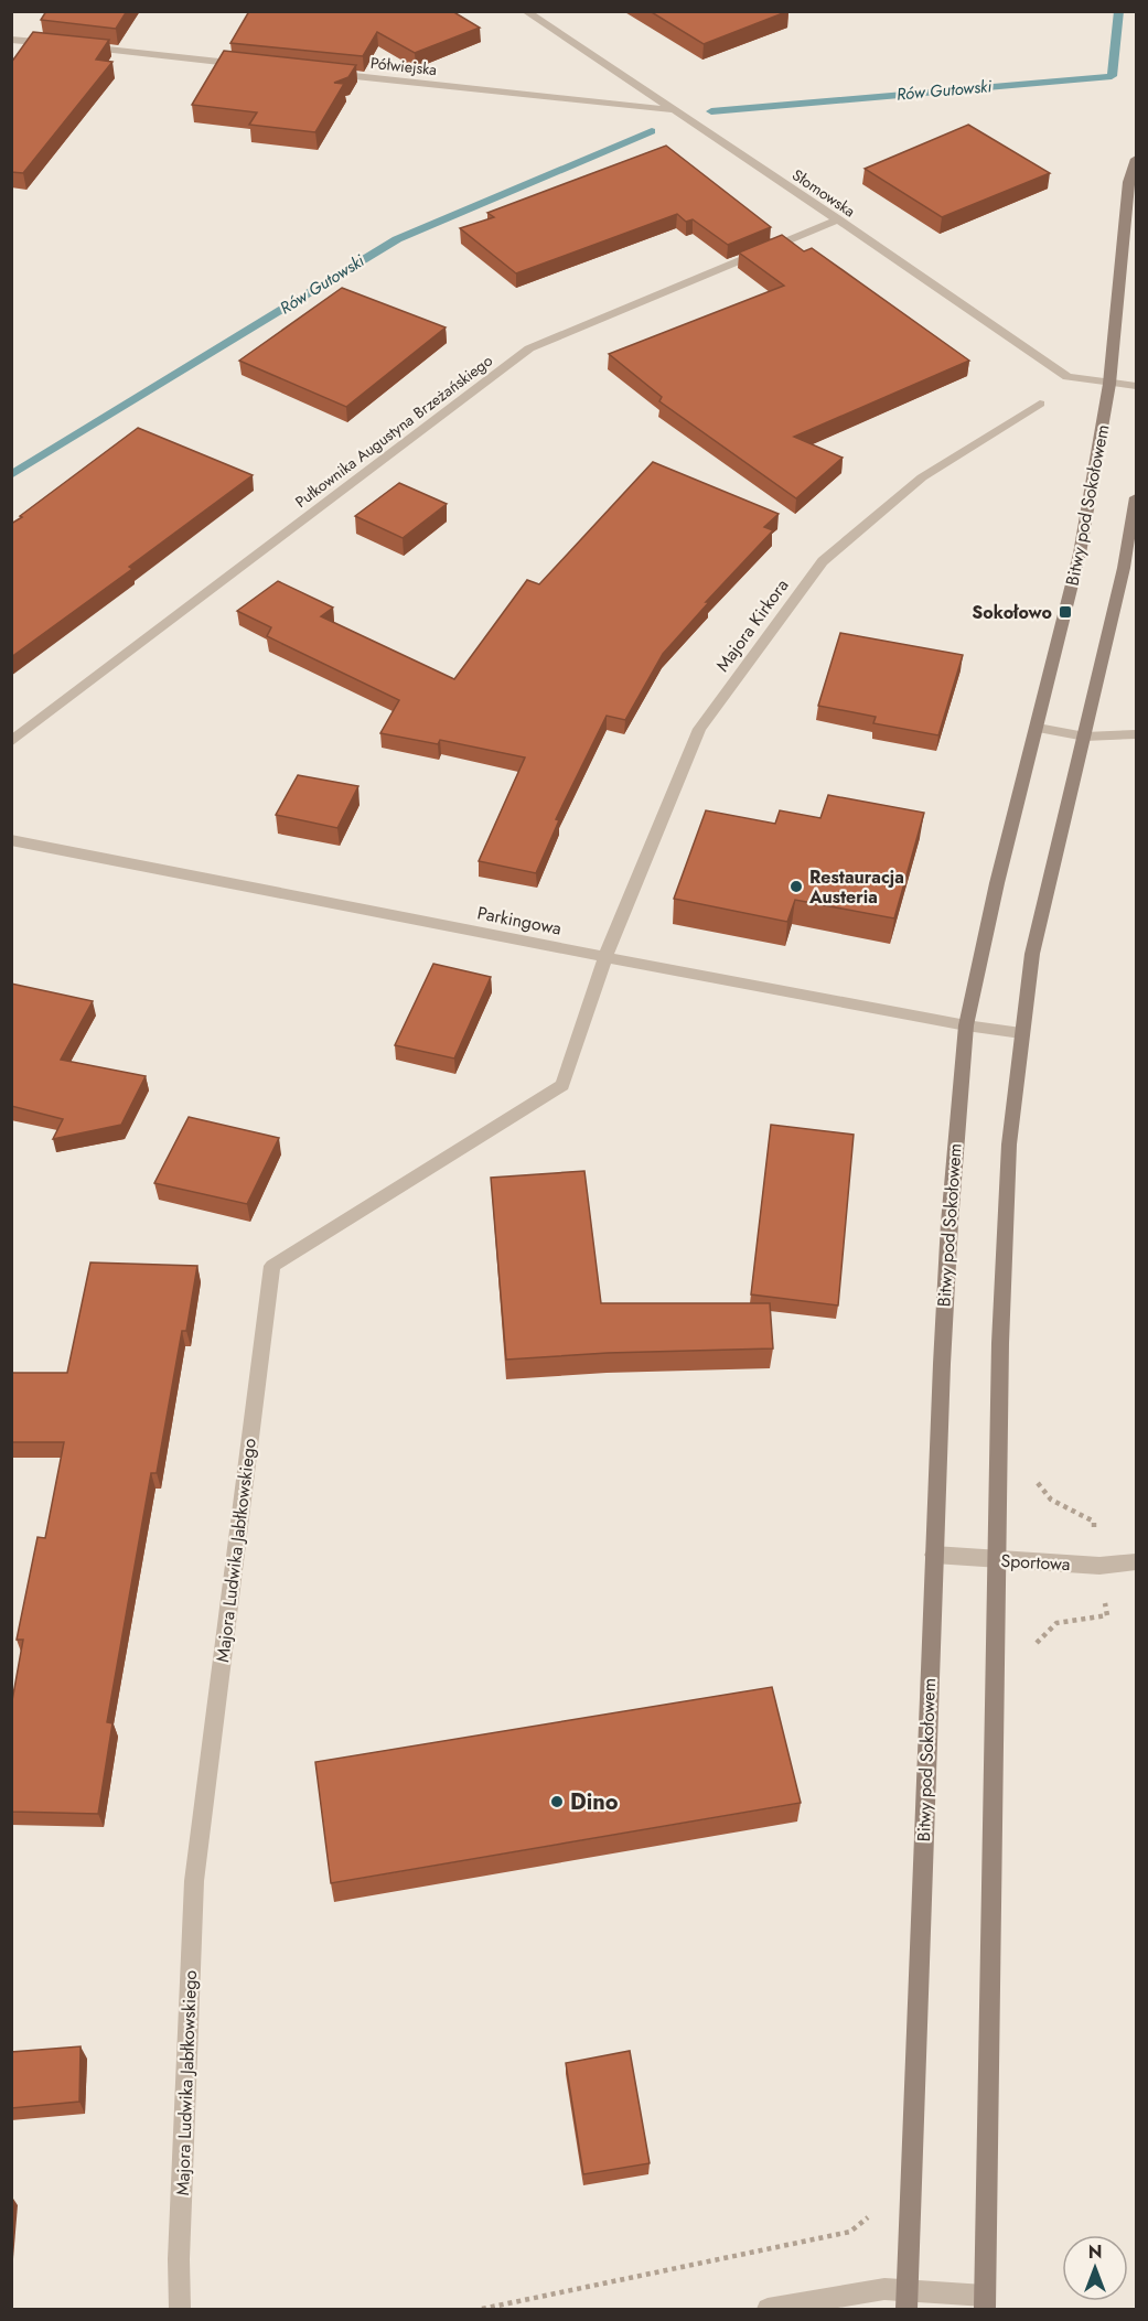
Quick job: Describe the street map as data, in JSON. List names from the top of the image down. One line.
{"streets":{"street":["Półwiejska","Słomowska","Pułkownika Augustyna Brzeżańskiego","Bitwy pod Sokołowem","Majora Kirkora","Parkingowa","Majora Ludwika Jabłkowskiego","Sportowa"]},"crossings":[["Półwiejska","Słomowska"],["Słomowska","Pułkownika Augustyna Brzeżańskiego"],["Słomowska","Bitwy pod Sokołowem"],["Bitwy pod Sokołowem","Parkingowa"],["Bitwy pod Sokołowem","Sportowa"],["Majora Kirkora","Parkingowa"],["Majora Kirkora","Majora Ludwika Jabłkowskiego"],["Parkingowa","Majora Ludwika Jabłkowskiego"]],"water":["Rów Gutowski"],"places":{"transit":["Sokołowo"],"other":["Restauracja Austeria","Dino"]},"north":"top"}
